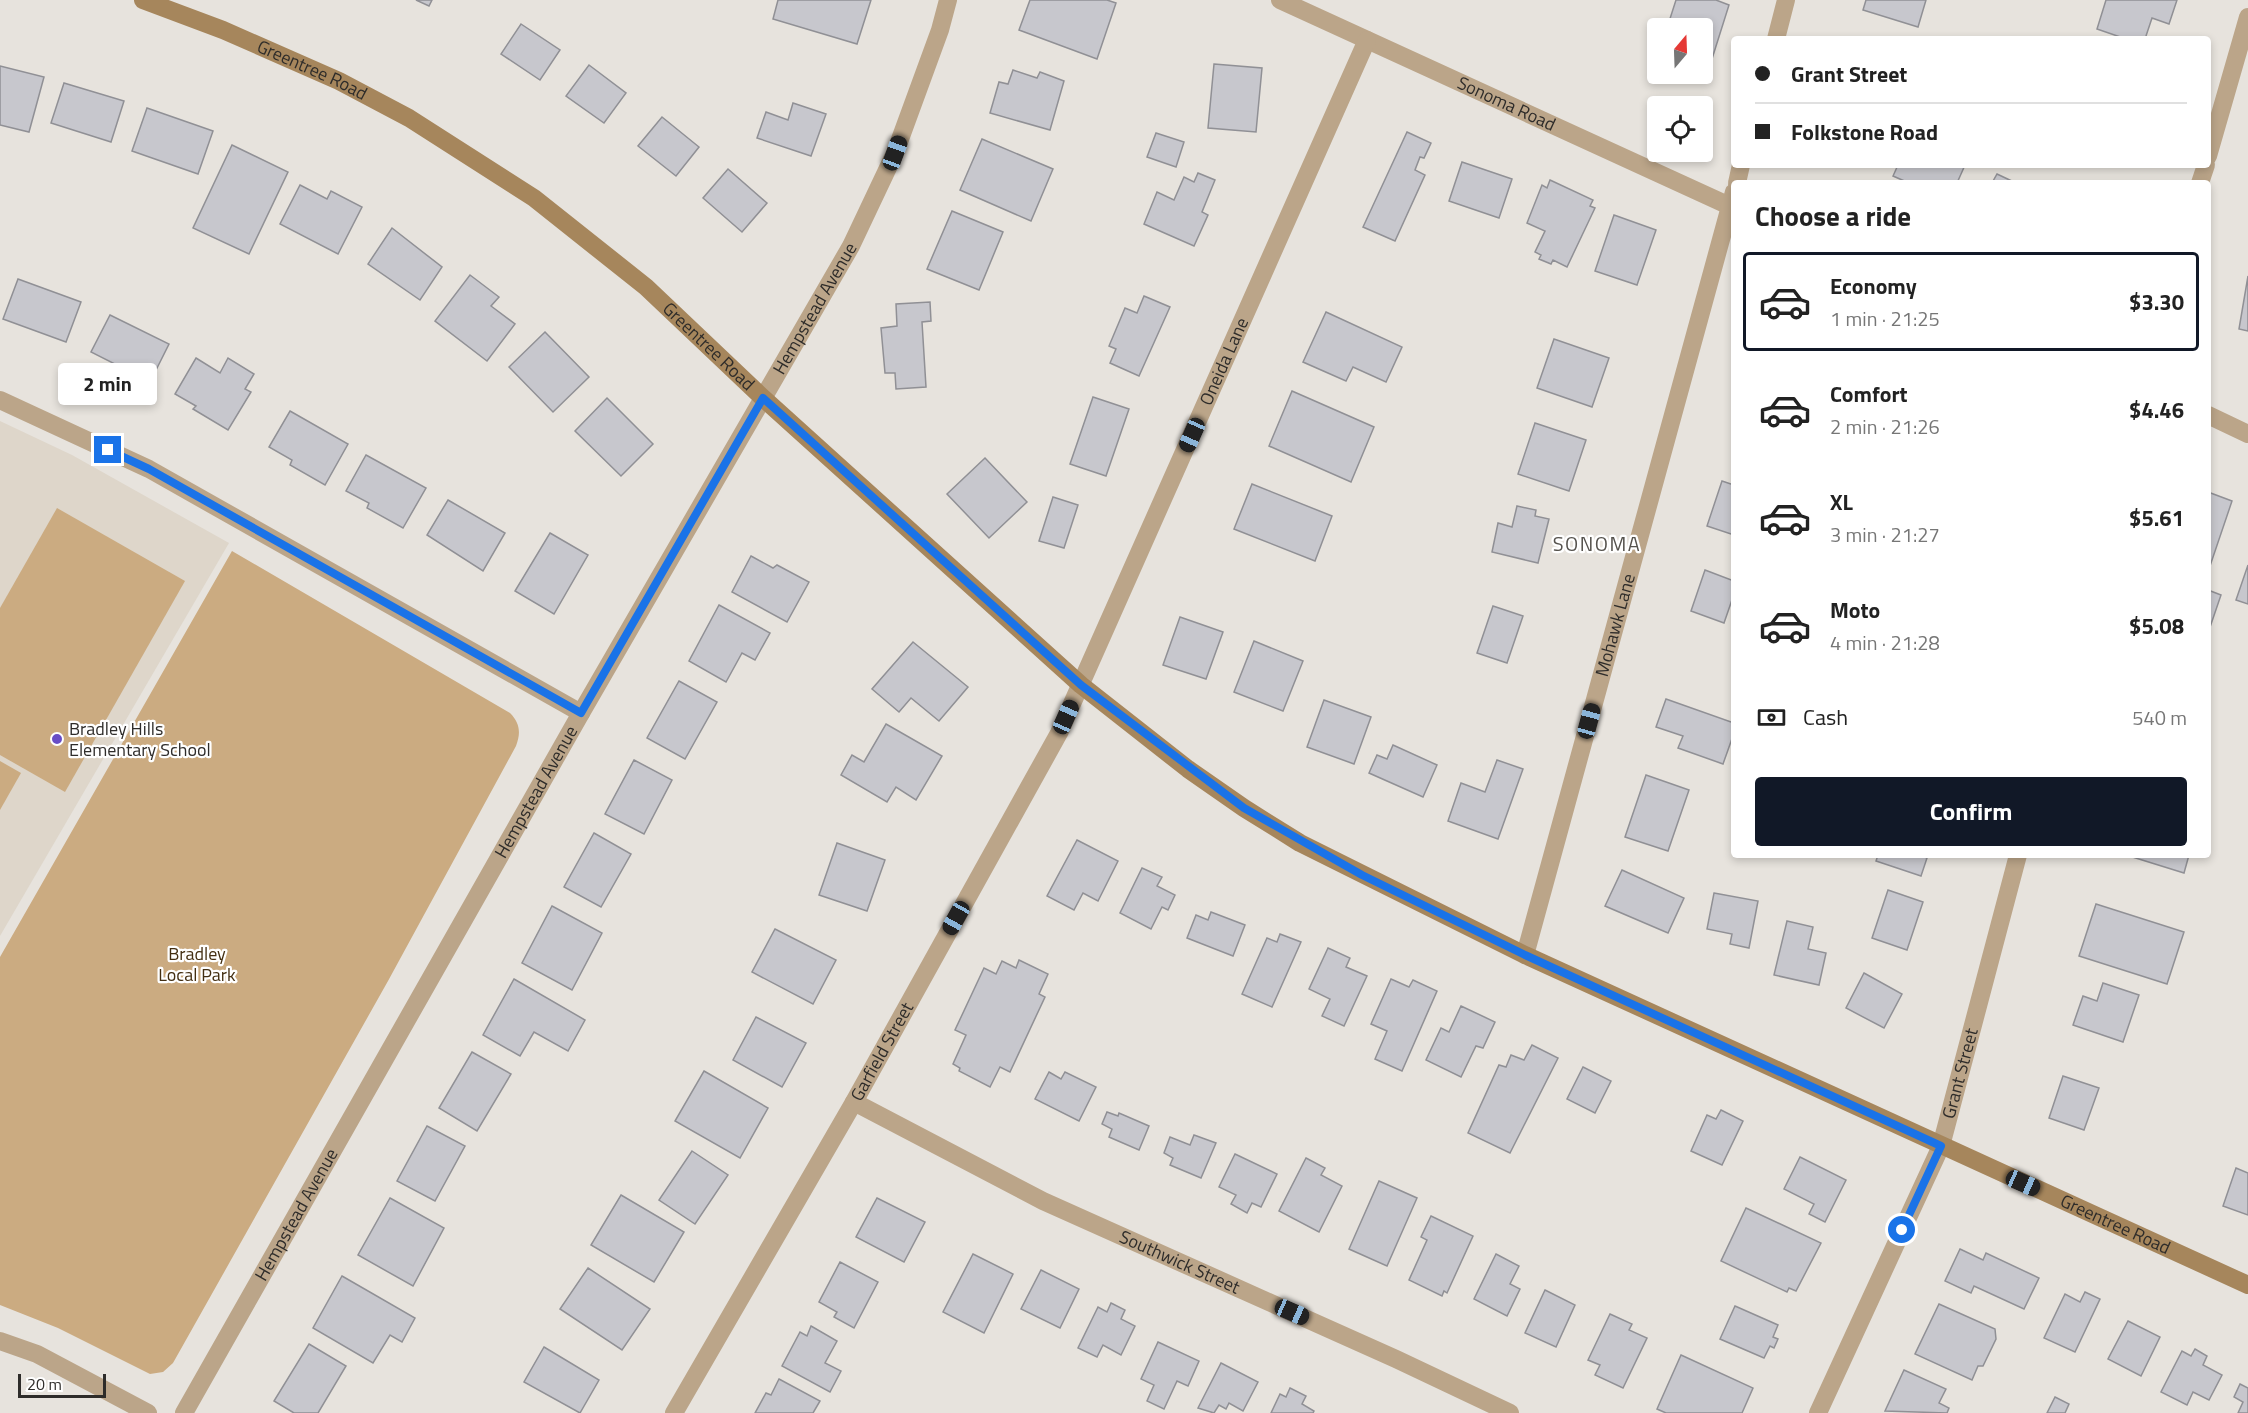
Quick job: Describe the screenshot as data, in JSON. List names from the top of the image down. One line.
{"streets":{"street":["Greentree Road","Sonoma Road","Hempstead Avenue","Oneida Lane","Mohawk Lane","Garfield Street","Grant Street","Southwick Street"]},"crossings":[["Greentree Road","Hempstead Avenue"],["Greentree Road","Oneida Lane"],["Greentree Road","Mohawk Lane"],["Greentree Road","Garfield Street"],["Greentree Road","Grant Street"],["Sonoma Road","Oneida Lane"],["Oneida Lane","Garfield Street"],["Garfield Street","Southwick Street"]],"districts":["SONOMA"],"parks":["Bradley Local Park"],"places":["Bradley Hills Elementary School"],"scale_bar":"20 m","north":"top","page":{"banner":["Grant Street","Folkstone Road"],"heading":"Choose a ride","list":[{"name":"Economy","note":"1 min · 21:25","value":"$3.30"},{"name":"Comfort","note":"2 min · 21:26","value":"$4.46"},{"name":"XL","note":"3 min · 21:27","value":"$5.61"},{"name":"Moto","note":"4 min · 21:28","value":"$5.08"}],"bubble":"2 min","pay":["Cash","540 m"],"buttons":"Confirm","scale":"20 m"}}
